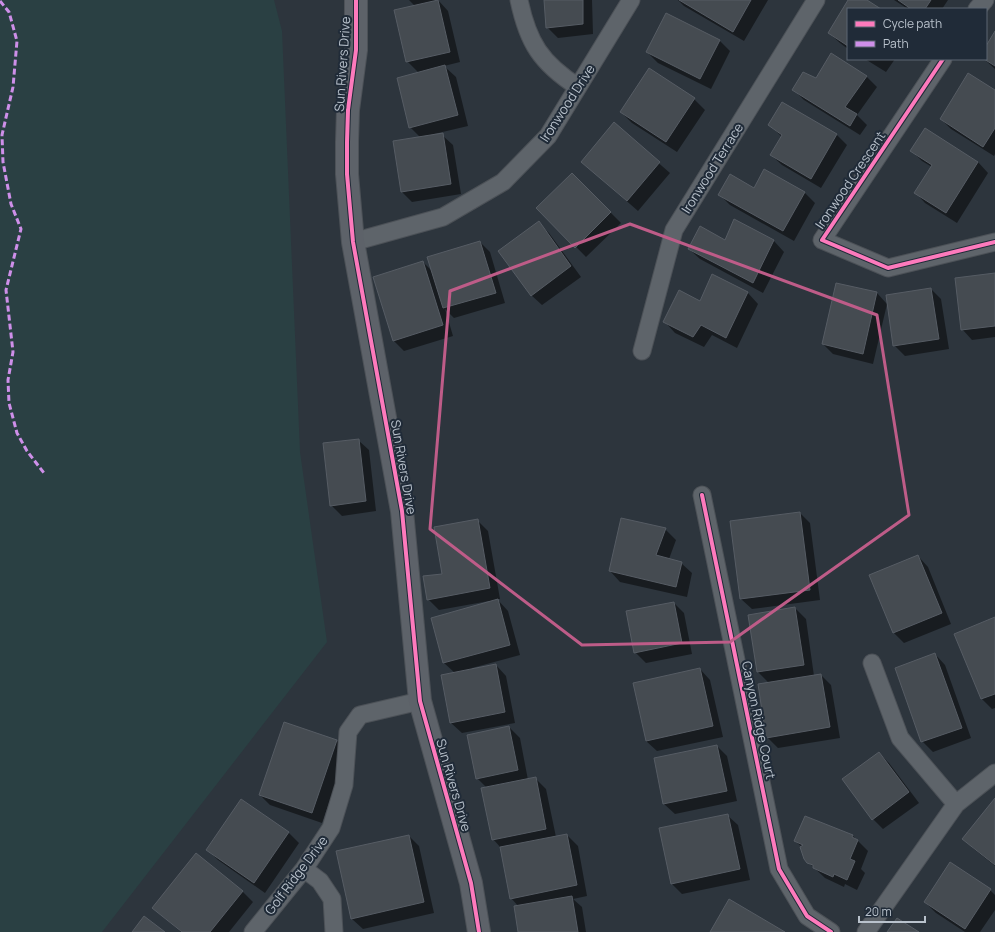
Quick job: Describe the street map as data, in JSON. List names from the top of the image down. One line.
{"streets":{"street":["Sun Rivers Drive","Ironwood Drive","Ironwood Terrace","Ironwood Crescent","Canyon Ridge Court","Golf Ridge Drive"]},"crossings":[["Sun Rivers Drive","Ironwood Drive"],["Sun Rivers Drive","Golf Ridge Drive"]],"legend":["Cycle path","Path"],"scale_bar":"20 m"}
